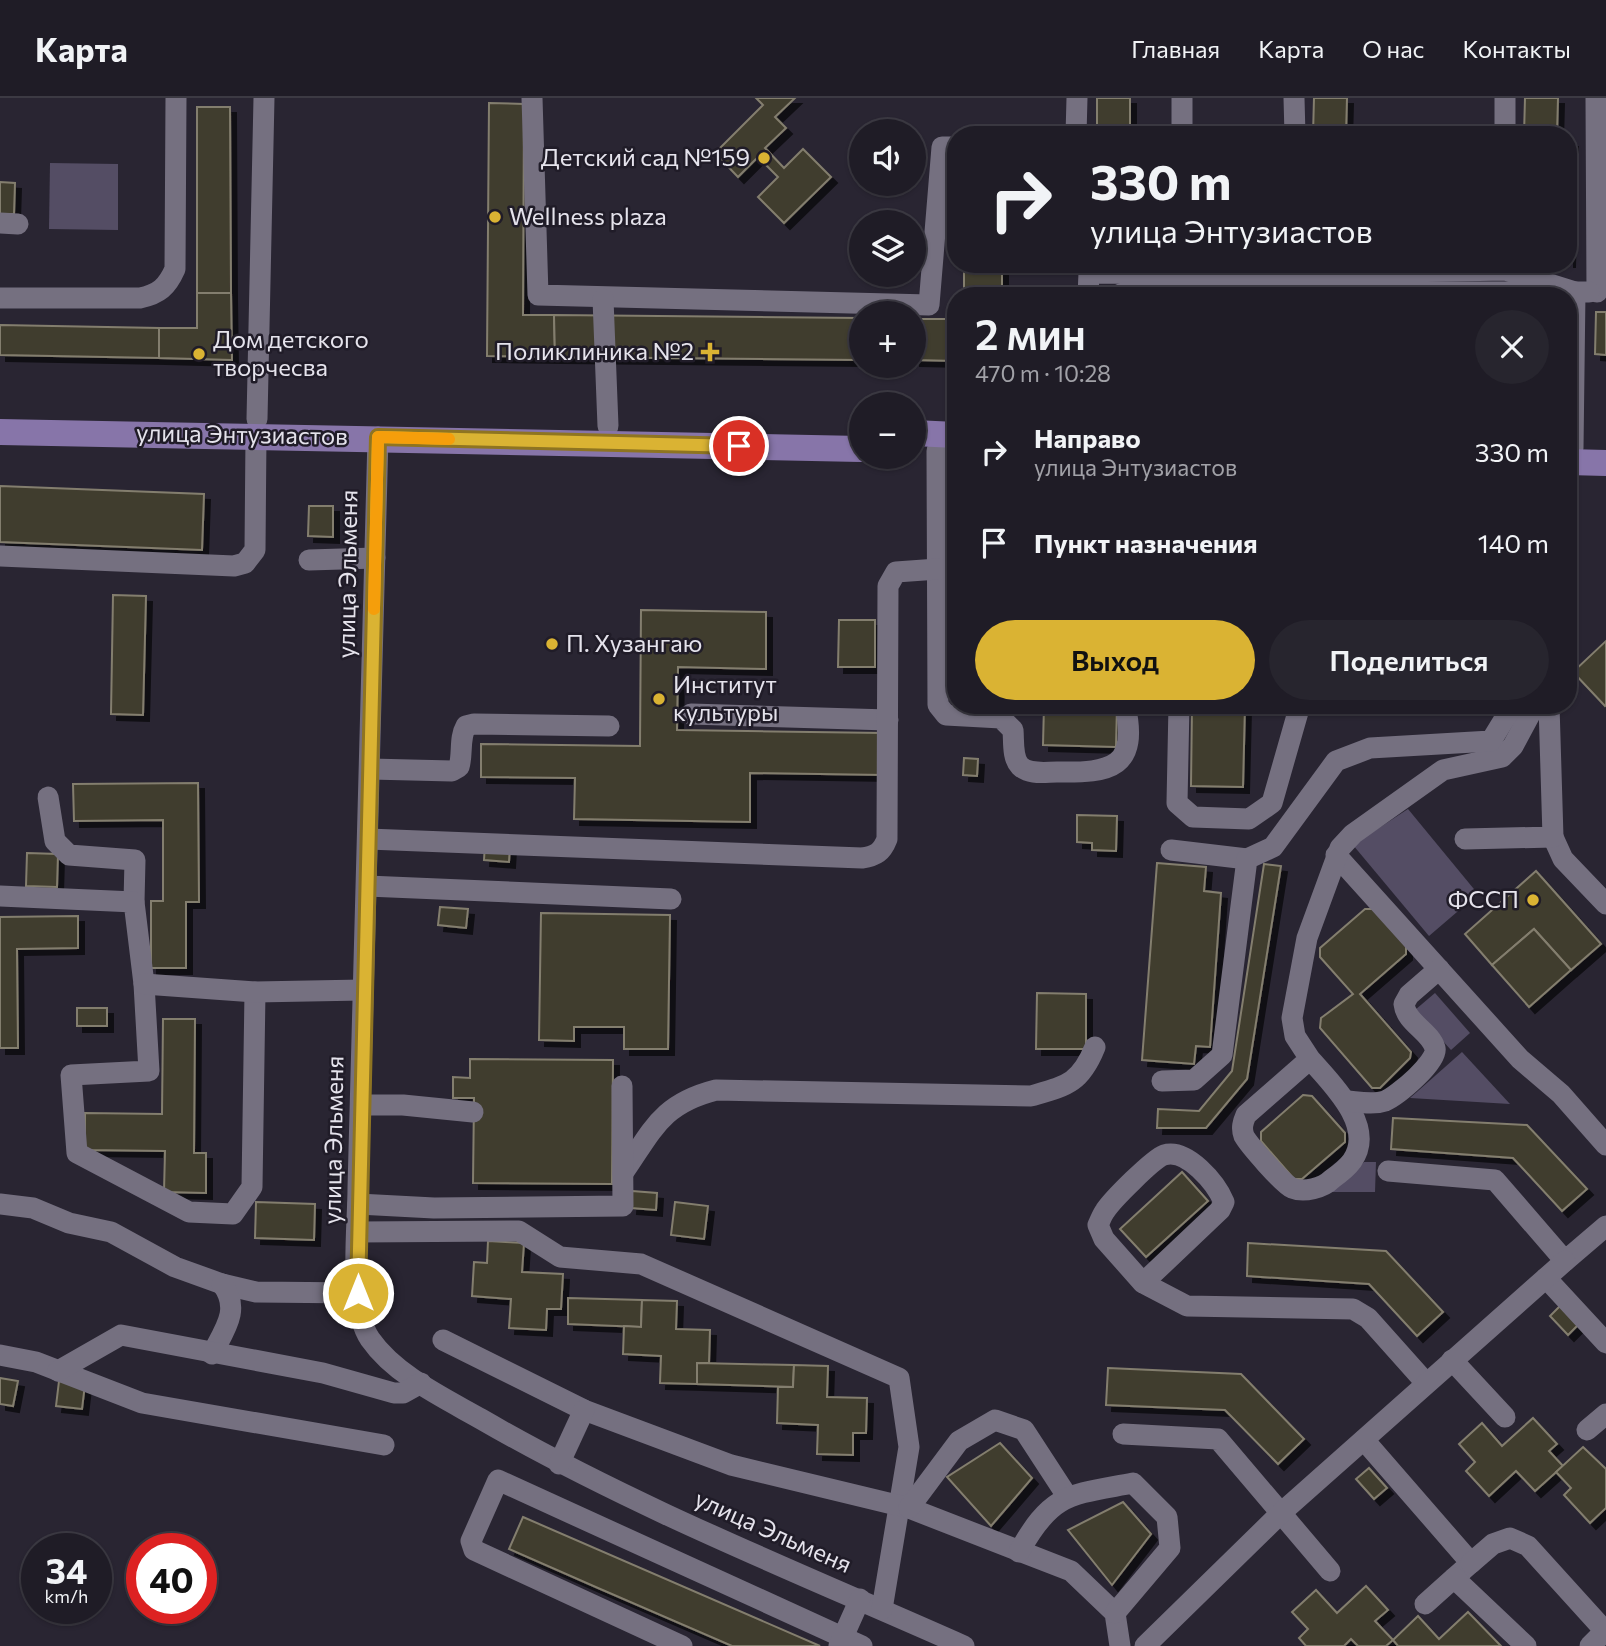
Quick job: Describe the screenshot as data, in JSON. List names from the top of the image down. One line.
{"streets":{"main road":["улица Энтузиастов"],"street":["улица Эльменя"]},"crossings":[["улица Энтузиастов","улица Эльменя"]],"places":{"other":["Детский сад №159","Wellness plaza","Дом детского творчесва","П. Хузангаю","Институт культуры","ФССП"],"health":["Поликлиника №2"]},"page":{"header":"Карта","nav":["Главная","Карта","О нас","Контакты"],"map_buttons":["+","−"],"turn":["330 m","улица Энтузиастов"],"heading":["2 мин","470 m · 10:28"],"list":[{"name":"Направо","note":"улица Энтузиастов","value":"330 m"},{"name":"Пункт назначения","value":"140 m"}],"buttons":["Выход","Поделиться"],"speed":"34 km/h","limit":"40"}}
